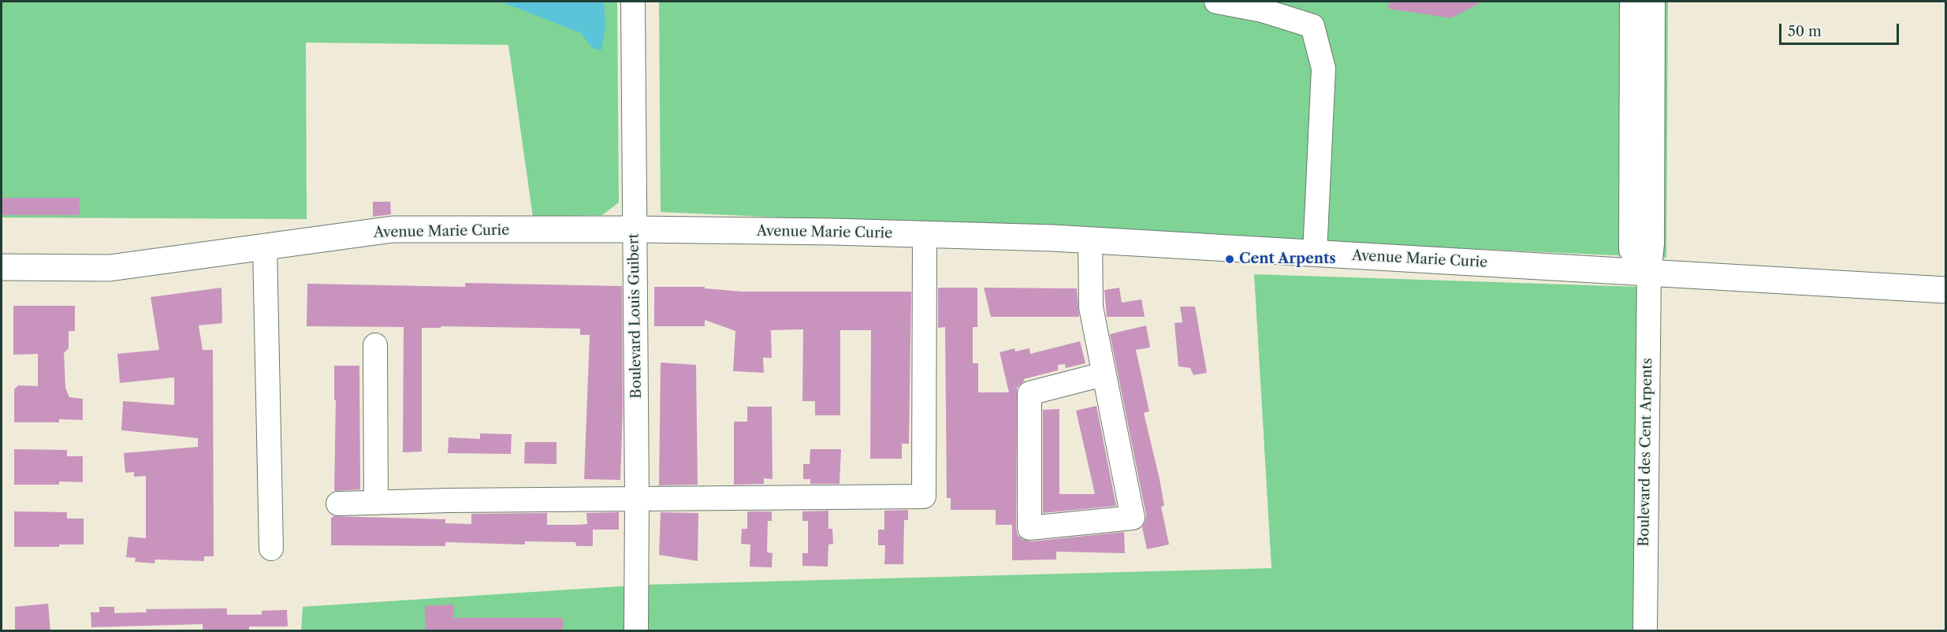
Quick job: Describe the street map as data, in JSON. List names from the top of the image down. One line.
{"streets":{"main road":["Avenue Marie Curie"],"street":["Boulevard Louis Guibert","Boulevard des Cent Arpents"]},"crossings":[["Avenue Marie Curie","Boulevard Louis Guibert"],["Avenue Marie Curie","Boulevard des Cent Arpents"]],"places":["Cent Arpents"],"scale_bar":"50 m"}
